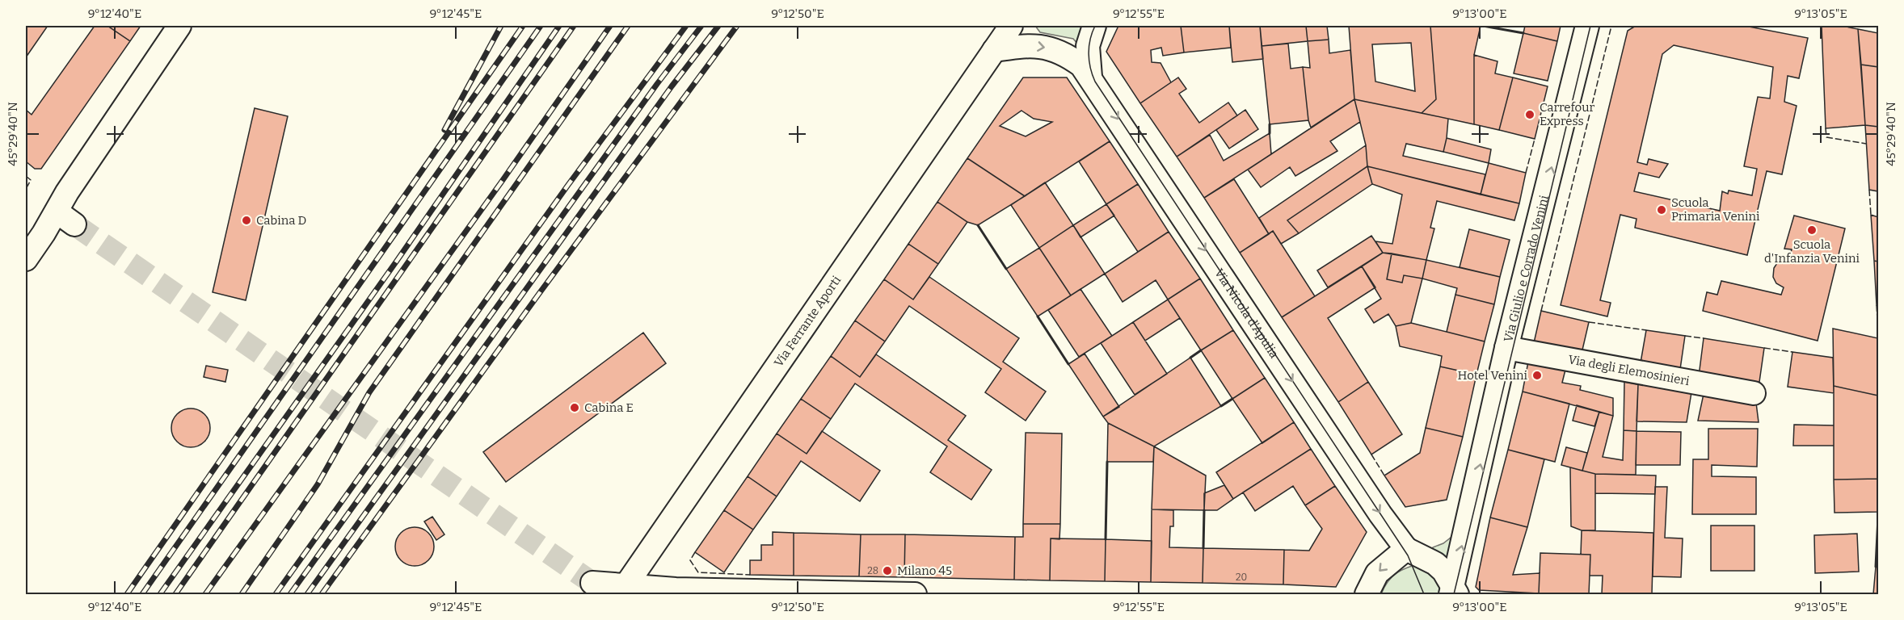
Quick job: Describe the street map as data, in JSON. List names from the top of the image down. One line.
{"streets":{"street":["Via Giulio e Corrado Venini","Via Nicola d'Apulia","Via Ferrante Aporti","Via degli Elemosinieri"]},"crossings":[["Via Giulio e Corrado Venini","Via degli Elemosinieri"]],"one_way":["Via Giulio e Corrado Venini","Via Nicola d'Apulia"],"places":["Carrefour Express","Scuola Primaria Venini","Cabina D","Scuola d'Infanzia Venini","Hotel Venini","Cabina E","Milano 45"],"house_numbers":["28","20"],"coordinates":["9°12'40\"E","9°12'45\"E","9°12'50\"E","9°12'55\"E","9°13'00\"E","9°13'05\"E","45°29'40\"N"]}
